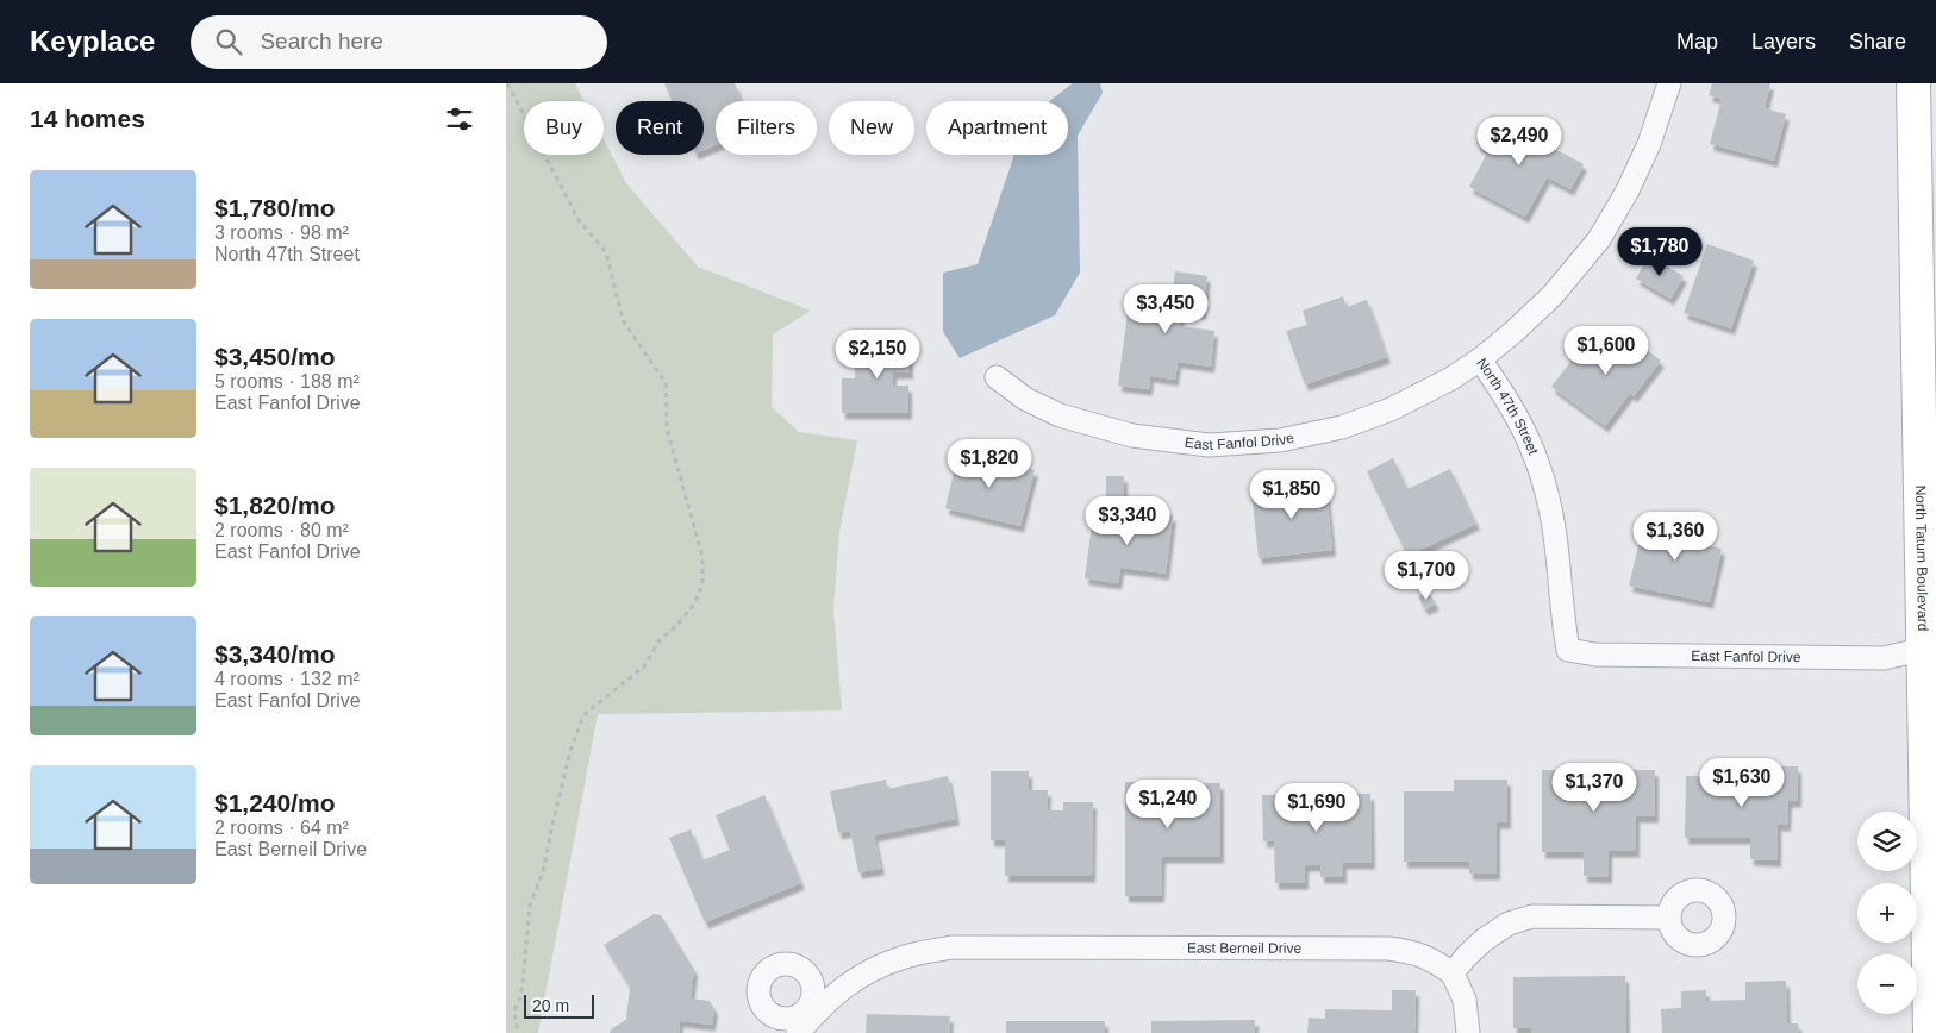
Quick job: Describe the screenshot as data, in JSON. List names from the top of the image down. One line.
{"streets":{"main road":["North Tatum Boulevard"],"street":["North 47th Street","East Fanfol Drive","East Berneil Drive"]},"crossings":[["North 47th Street","East Fanfol Drive"],["East Fanfol Drive","North Tatum Boulevard"]],"scale_bar":"20 m","page":{"header":"Keyplace","search":"Search here","nav":["Map","Layers","Share"],"heading":"14 homes","chip":["Buy","Rent","Filters","New","Apartment"],"price":["$2,490","$1,780","$3,450","$1,600","$2,150","$1,820","$1,850","$3,340","$1,360","$1,700","$1,630","$1,370","$1,240","$1,690"],"list":[{"name":"$1,780/mo","note":"3 rooms · 98 m² · North 47th Street"},{"name":"$3,450/mo","note":"5 rooms · 188 m² · East Fanfol Drive"},{"name":"$1,820/mo","note":"2 rooms · 80 m² · East Fanfol Drive"},{"name":"$3,340/mo","note":"4 rooms · 132 m² · East Fanfol Drive"},{"name":"$1,240/mo","note":"2 rooms · 64 m² · East Berneil Drive"}],"map_buttons":["+","−"],"scale":"20 m"}}
